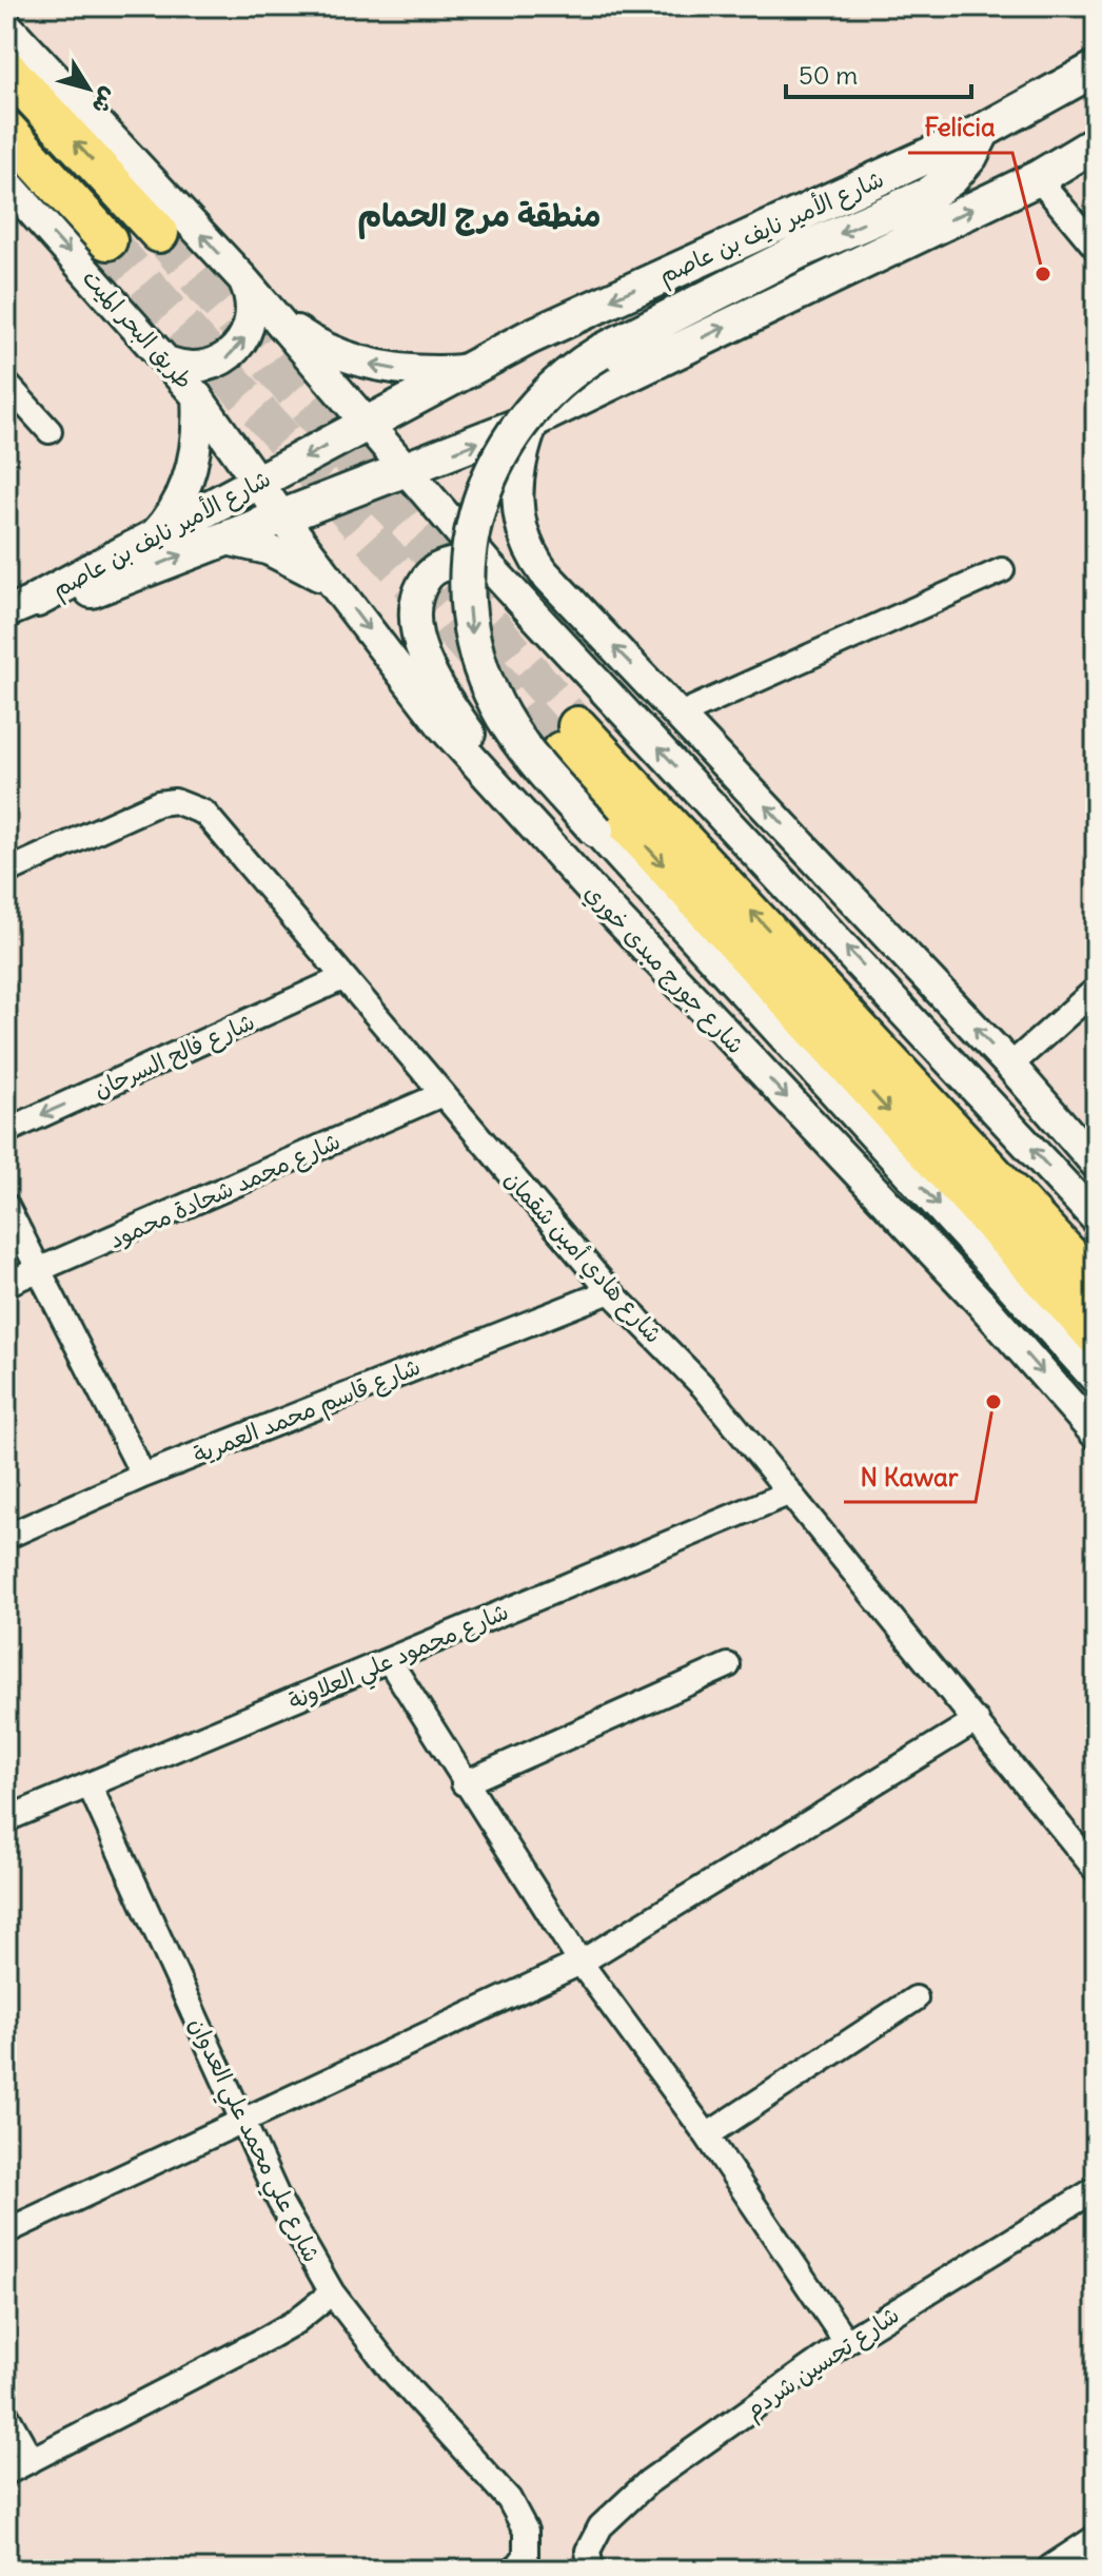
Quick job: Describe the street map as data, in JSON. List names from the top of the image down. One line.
{"streets":{"main road":["شارع الأمير نايف بن عاصم","طريق البحر الميت"],"street":["شارع جورج مبدى خوري","شارع فالح السرحان","شارع محمد شحادة محمود","شارع هادي أمين شقمان","شارع قاسم محمد العمرية","شارع محمود علي العلاونة","شارع علي محمد علي العدوان","شارع تحسين شردم"]},"crossings":[["شارع الأمير نايف بن عاصم","طريق البحر الميت"],["شارع الأمير نايف بن عاصم","شارع جورج مبدى خوري"],["طريق البحر الميت","شارع جورج مبدى خوري"],["شارع فالح السرحان","شارع هادي أمين شقمان"],["شارع محمد شحادة محمود","شارع هادي أمين شقمان"],["شارع هادي أمين شقمان","شارع قاسم محمد العمرية"],["شارع هادي أمين شقمان","شارع محمود علي العلاونة"],["شارع محمود علي العلاونة","شارع علي محمد علي العدوان"]],"one_way":["شارع فالح السرحان"],"districts":["منطقة مرج الحمام"],"places":["Felicia","N Kawar"],"scale_bar":"50 m","north":"bottom right"}
